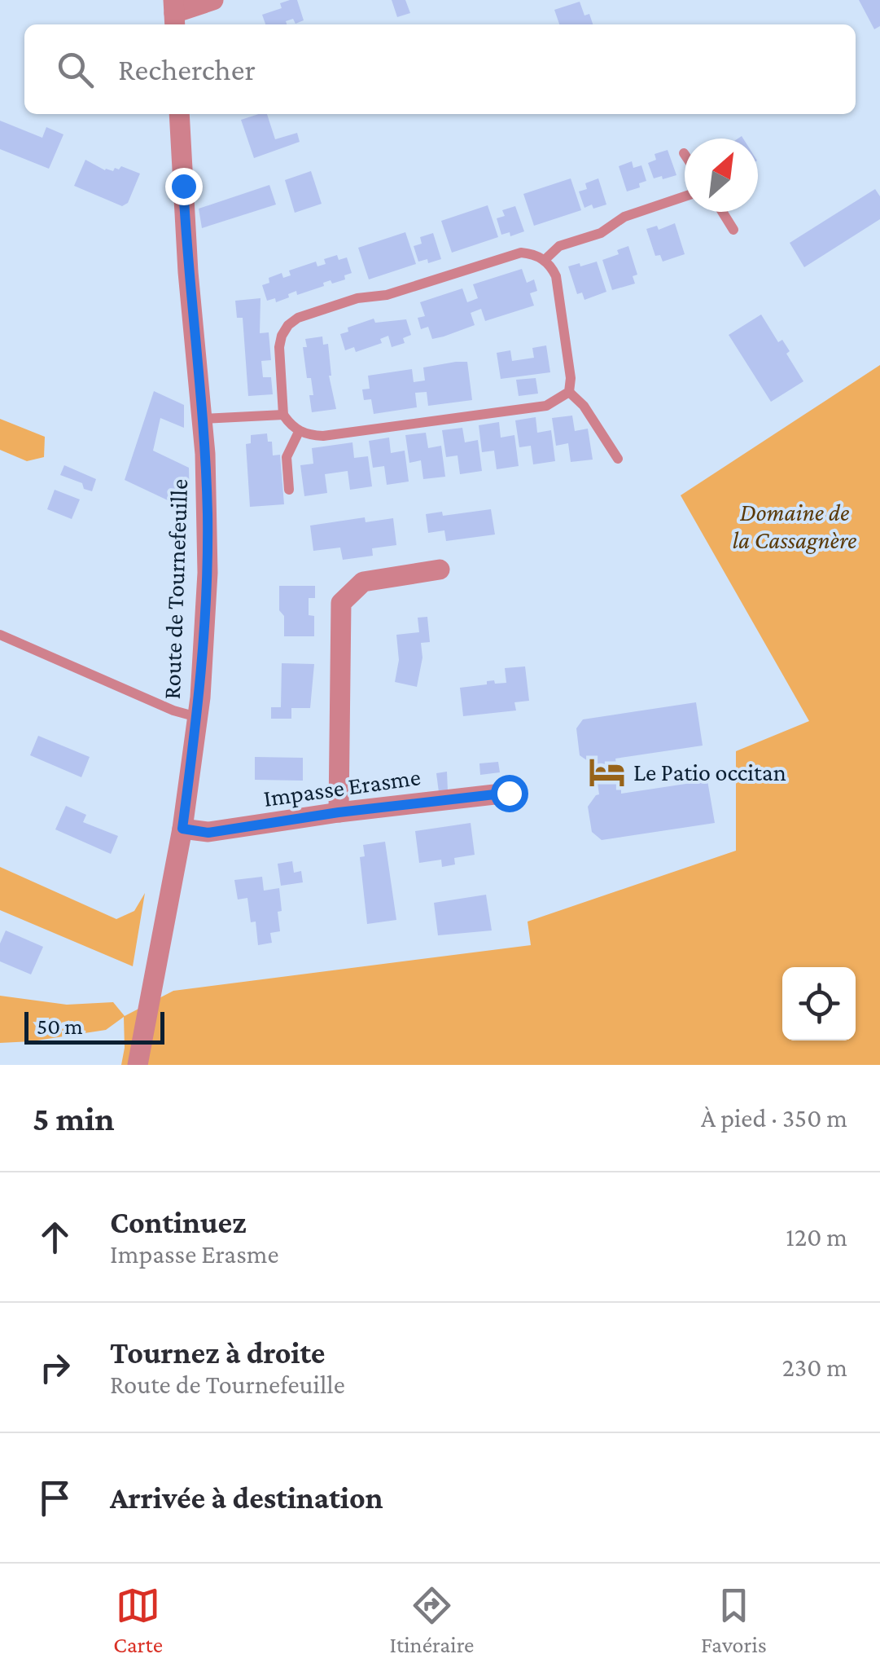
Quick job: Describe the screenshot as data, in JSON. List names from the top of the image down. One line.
{"streets":{"street":["Route de Tournefeuille","Impasse Erasme"]},"crossings":[["Route de Tournefeuille","Impasse Erasme"]],"parks":["Domaine de la Cassagnère"],"places":{"hotel":["Le Patio occitan"]},"scale_bar":"50 m","north":"top right","page":{"search":"Rechercher","scale":"50 m","heading":["5 min","À pied · 350 m"],"list":[["Continuez","Impasse Erasme","120 m"],["Tournez à droite","Route de Tournefeuille","230 m"],"Arrivée à destination"],"nav":["Carte","Itinéraire","Favoris"]}}
